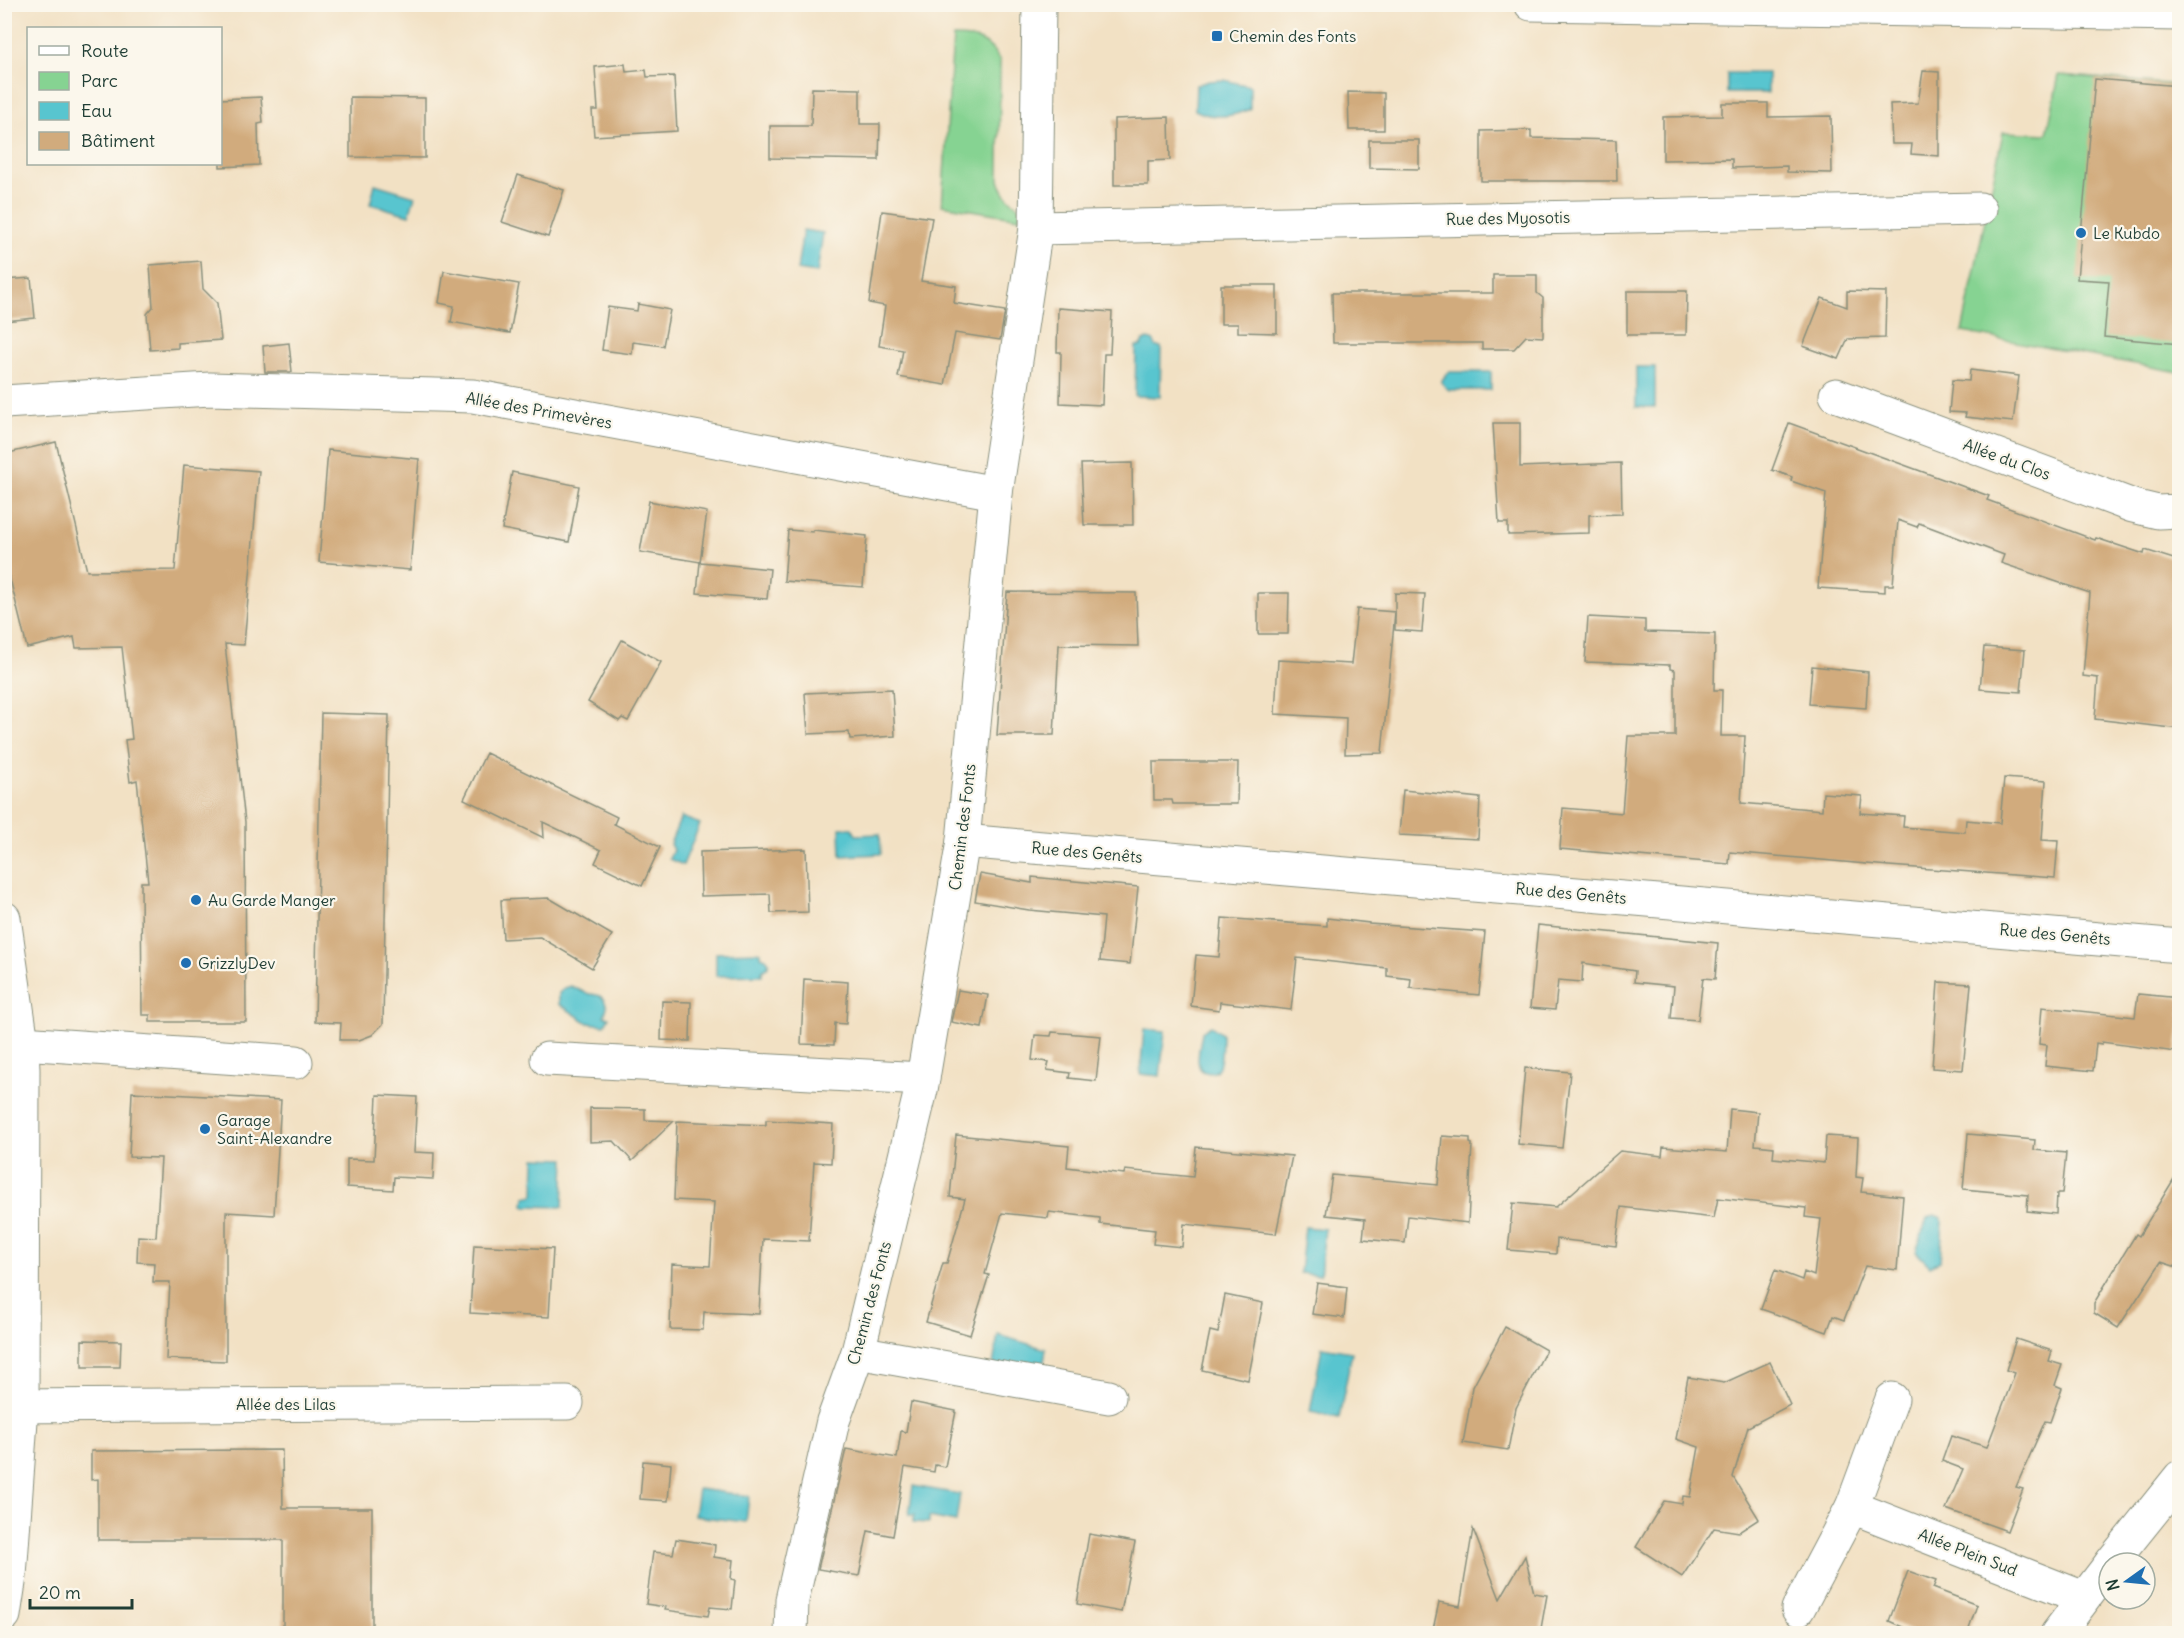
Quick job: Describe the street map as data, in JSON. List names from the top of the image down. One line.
{"streets":{"street":["Rue des Myosotis","Allée des Primevères","Allée du Clos","Chemin des Fonts","Rue des Genêts","Allée des Lilas","Allée Plein Sud"]},"crossings":[["Rue des Myosotis","Chemin des Fonts"],["Allée des Primevères","Chemin des Fonts"],["Chemin des Fonts","Rue des Genêts"]],"places":{"transit":["Chemin des Fonts"],"other":["Le Kubdo","Au Garde Manger","GrizzlyDev","Garage Saint-Alexandre"]},"legend":["Route","Parc","Eau","Bâtiment"],"scale_bar":"20 m","north":"left"}
